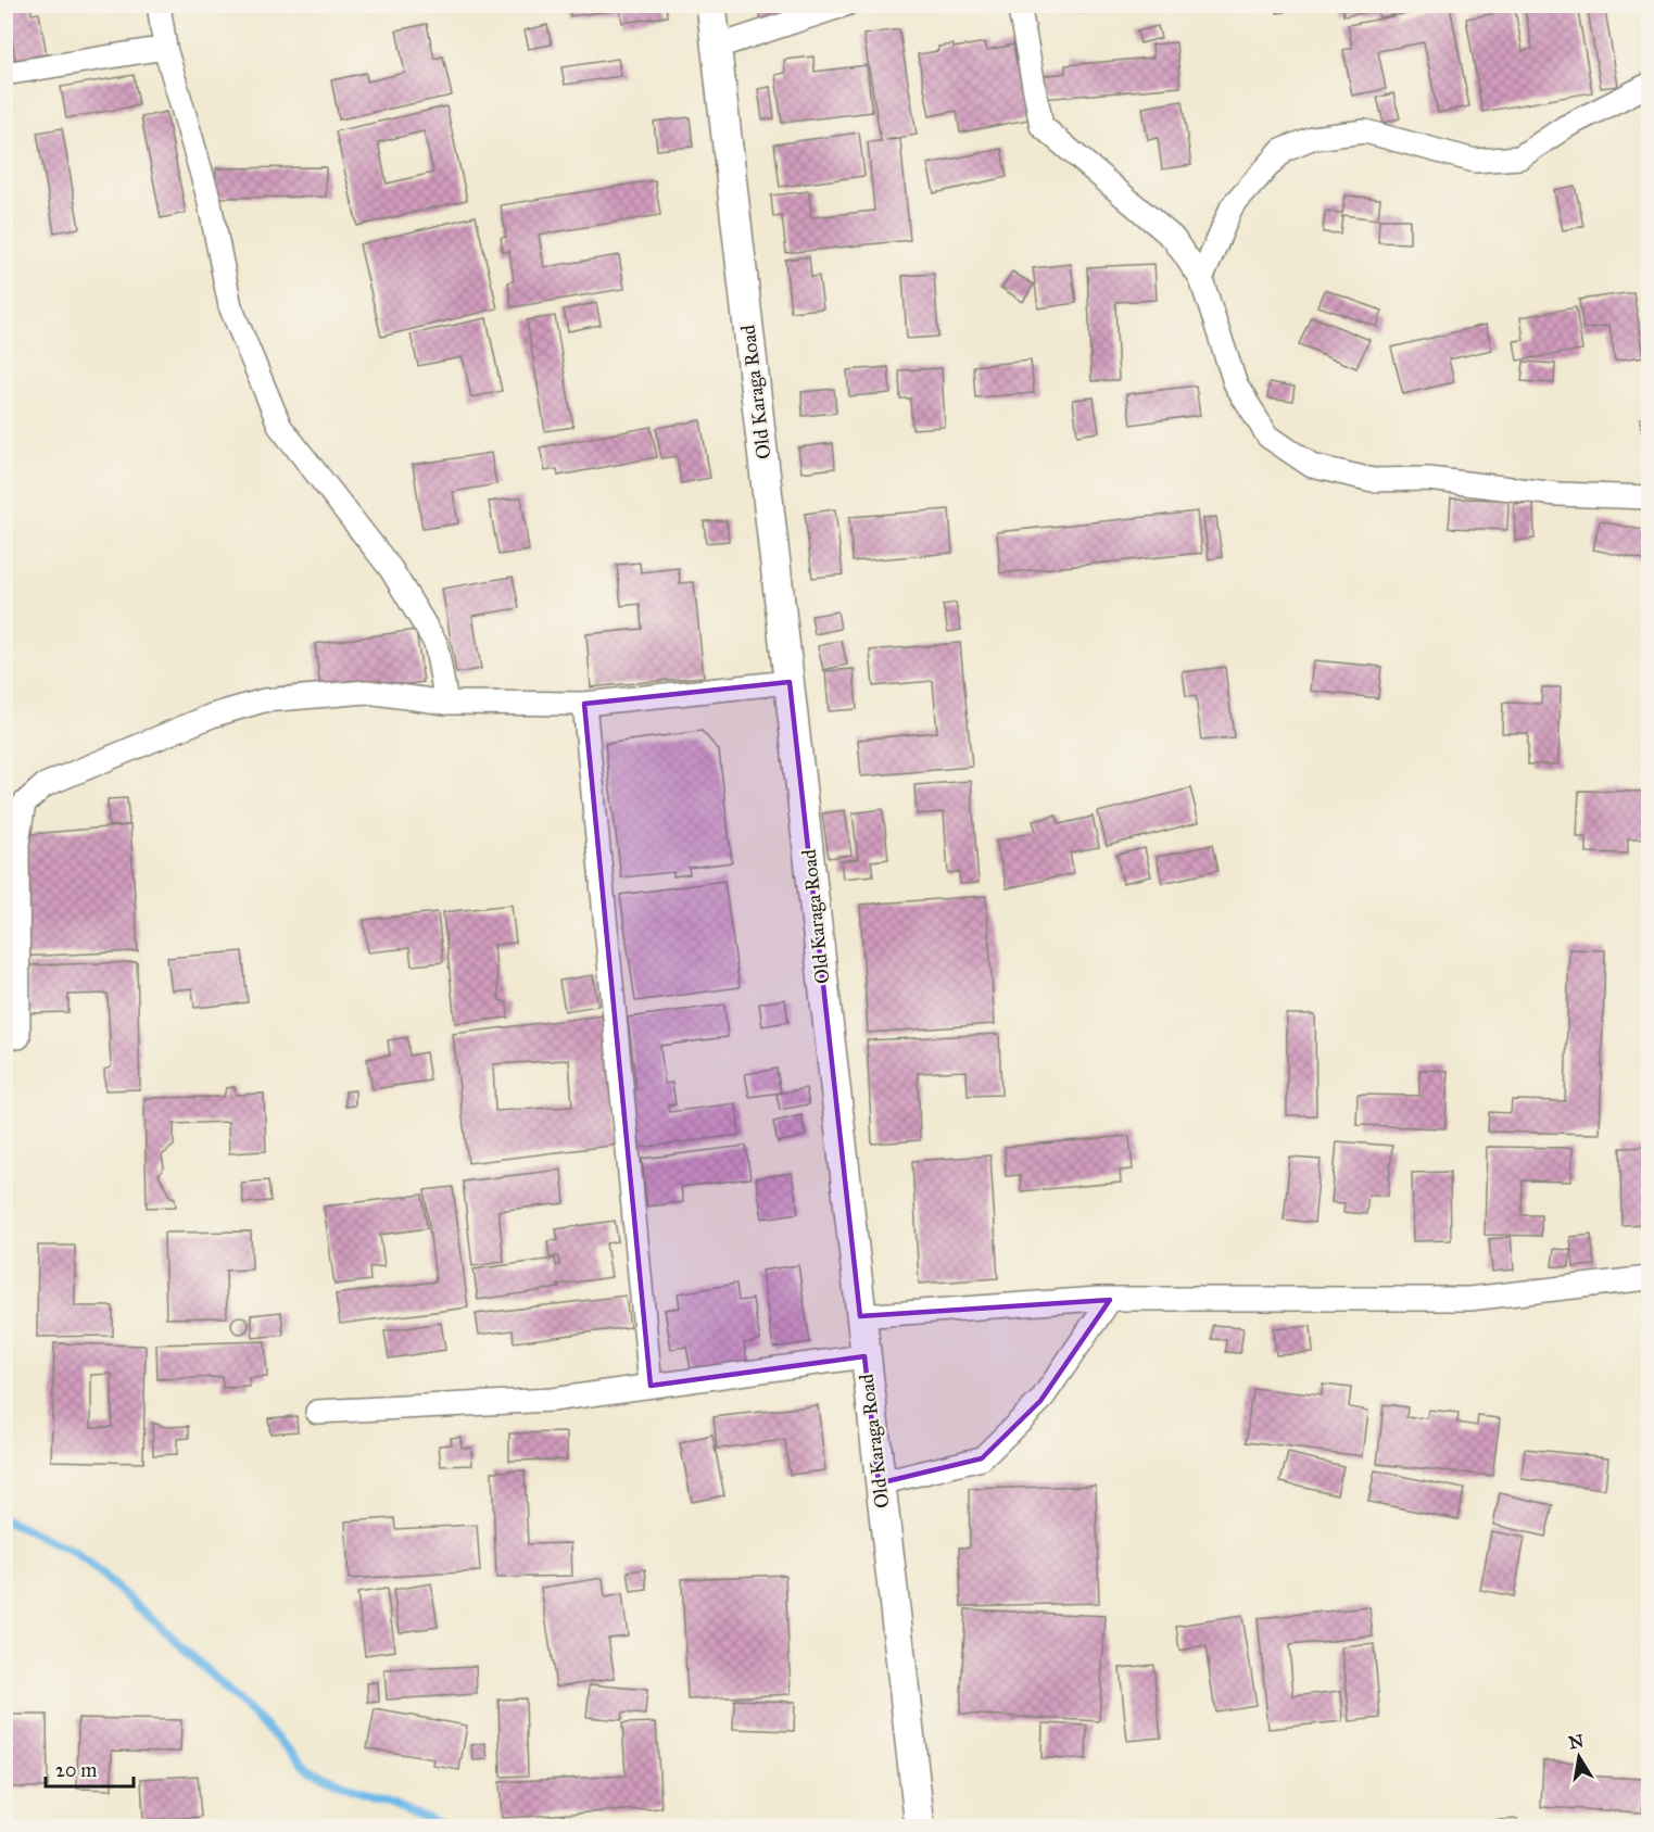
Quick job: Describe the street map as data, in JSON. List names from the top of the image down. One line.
{"streets":{"street":["Old Karaga Road"]},"scale_bar":"20 m","north":"top"}
